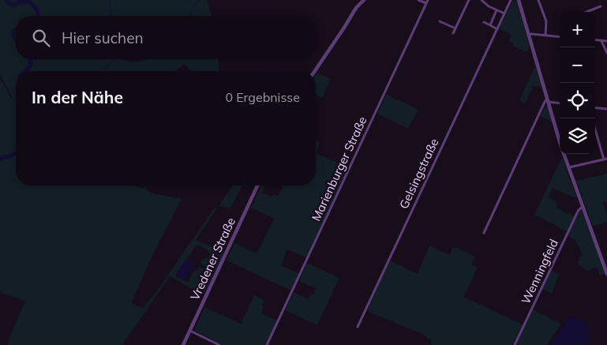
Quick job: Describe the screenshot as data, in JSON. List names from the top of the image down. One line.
{"streets":{"street":["Marienburger Straße","Gelsingstraße","Vredener Straße","Wenningfeld"]},"page":{"map_buttons":["+","−"],"search":"Hier suchen","heading":["In der Nähe","0 Ergebnisse"]}}
